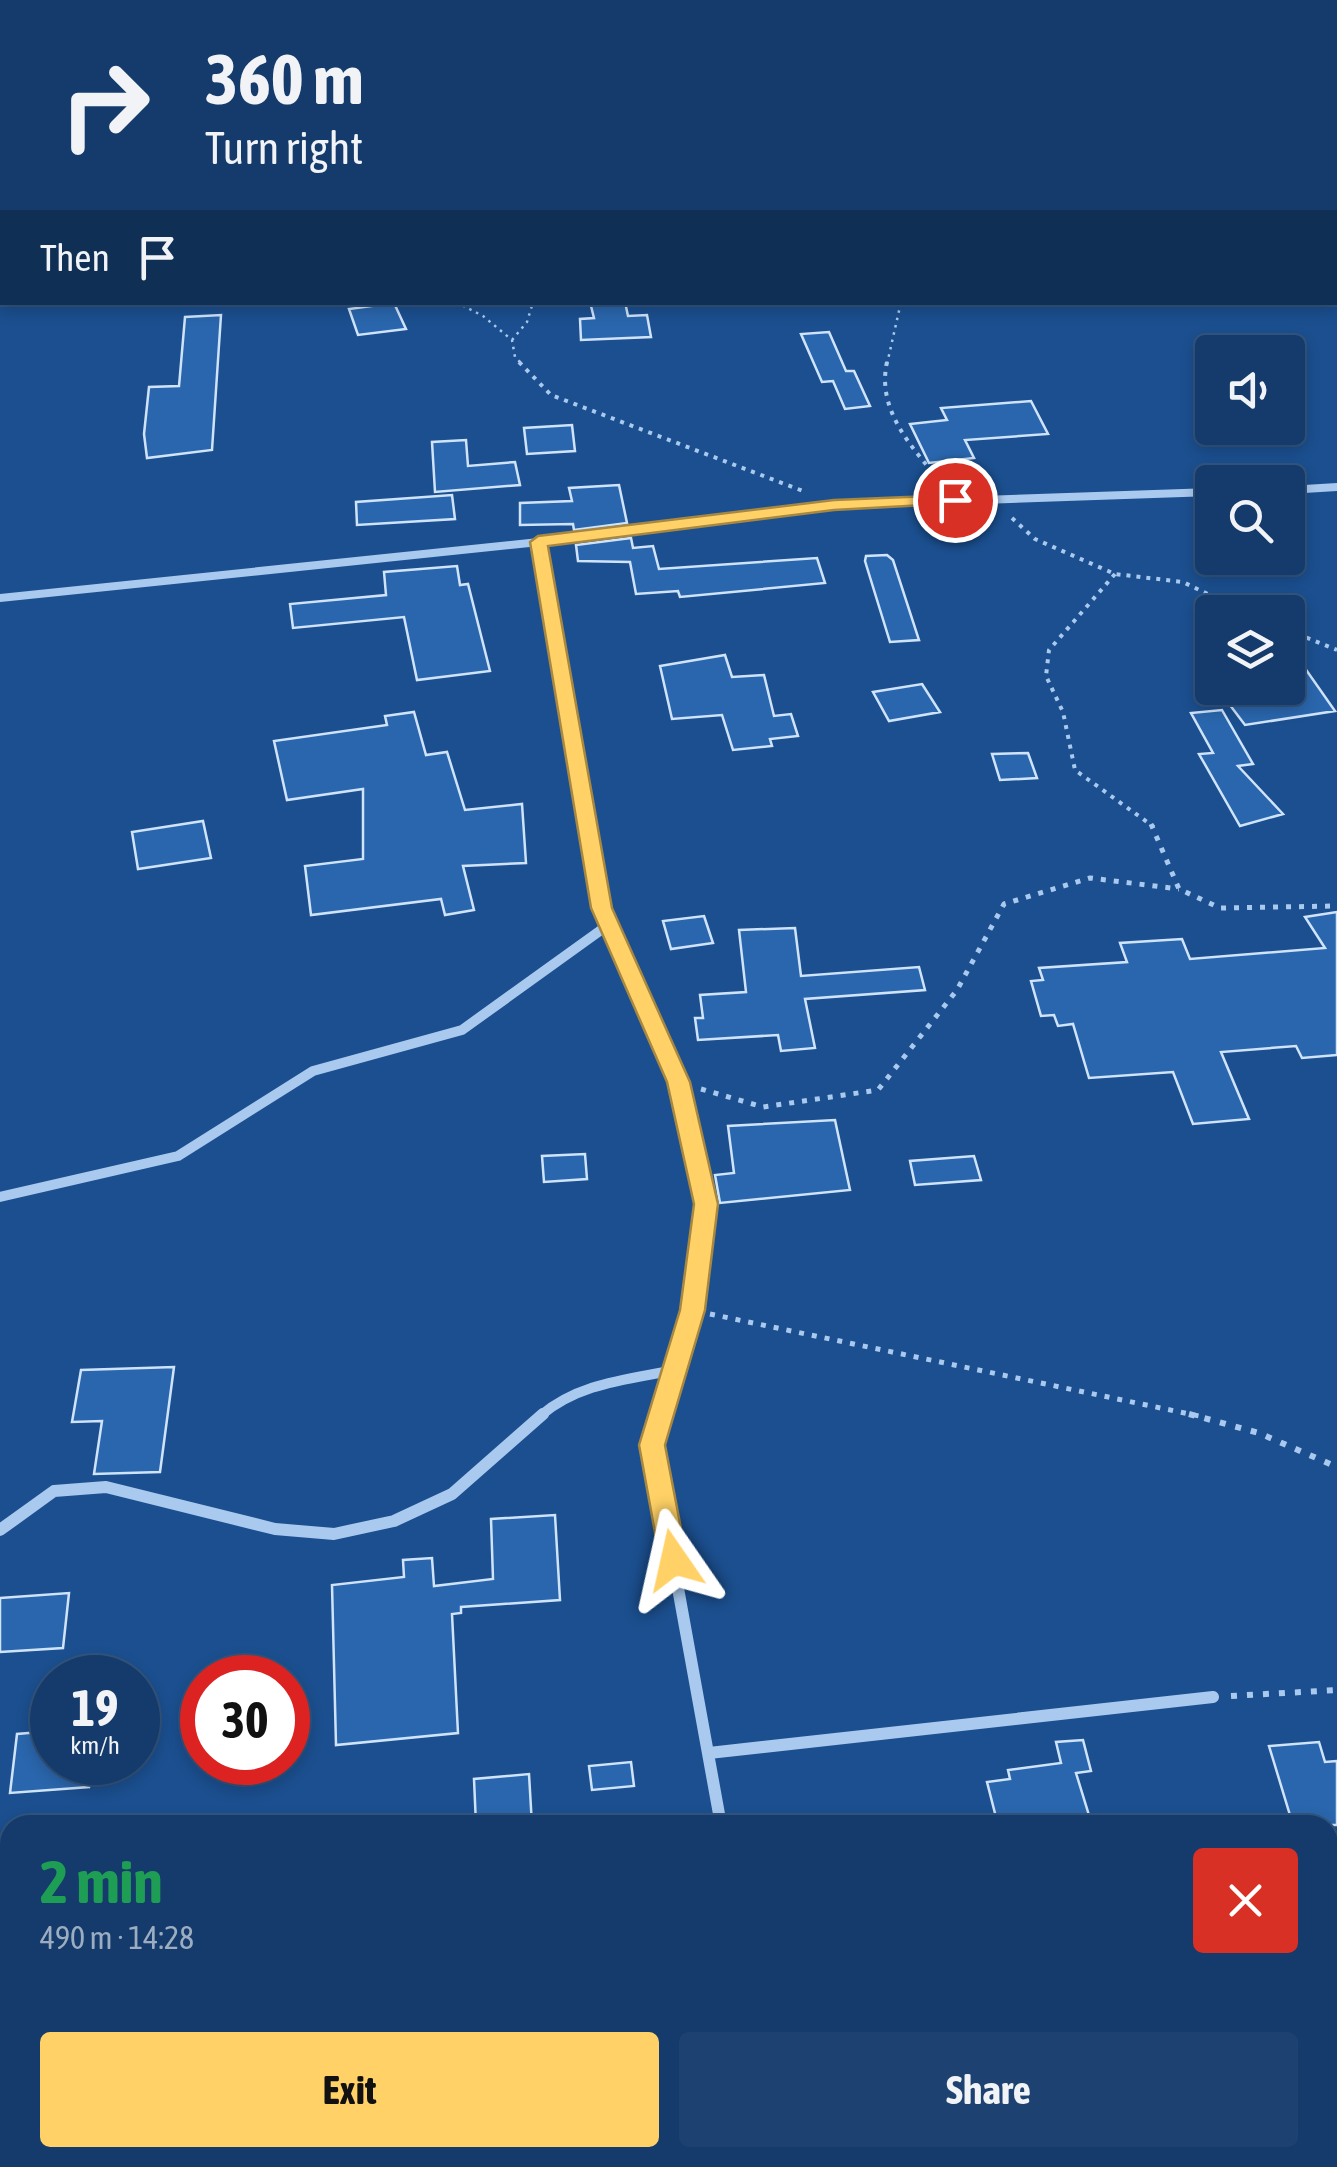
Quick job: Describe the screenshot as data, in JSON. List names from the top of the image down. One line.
{"page":{"turn":["360 m","Turn right"],"then":"Then","speed":"19 km/h","limit":"30","heading":["2 min","490 m · 14:28"],"buttons":["Exit","Share"]}}
